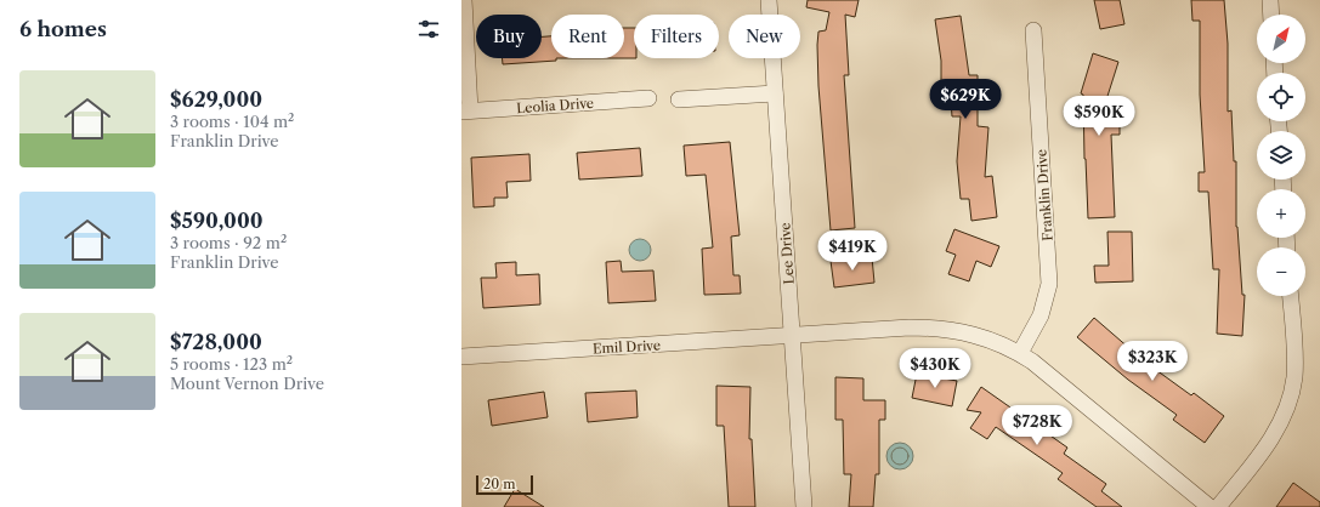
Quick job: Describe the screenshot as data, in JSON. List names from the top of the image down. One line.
{"streets":{"street":["Leolia Drive","Franklin Drive","Lee Drive","Emil Drive"]},"crossings":[["Franklin Drive","Emil Drive"],["Lee Drive","Emil Drive"]],"scale_bar":"20 m","north":"top right","page":{"heading":"6 homes","map_buttons":["+","−"],"chip":["Buy","Rent","Filters","New"],"list":[{"name":"$629,000","note":"3 rooms · 104 m² · Franklin Drive"},{"name":"$590,000","note":"3 rooms · 92 m² · Franklin Drive"},{"name":"$728,000","note":"5 rooms · 123 m² · Mount Vernon Drive"}],"price":["$629K","$590K","$419K","$323K","$430K","$728K"],"scale":"20 m"}}
